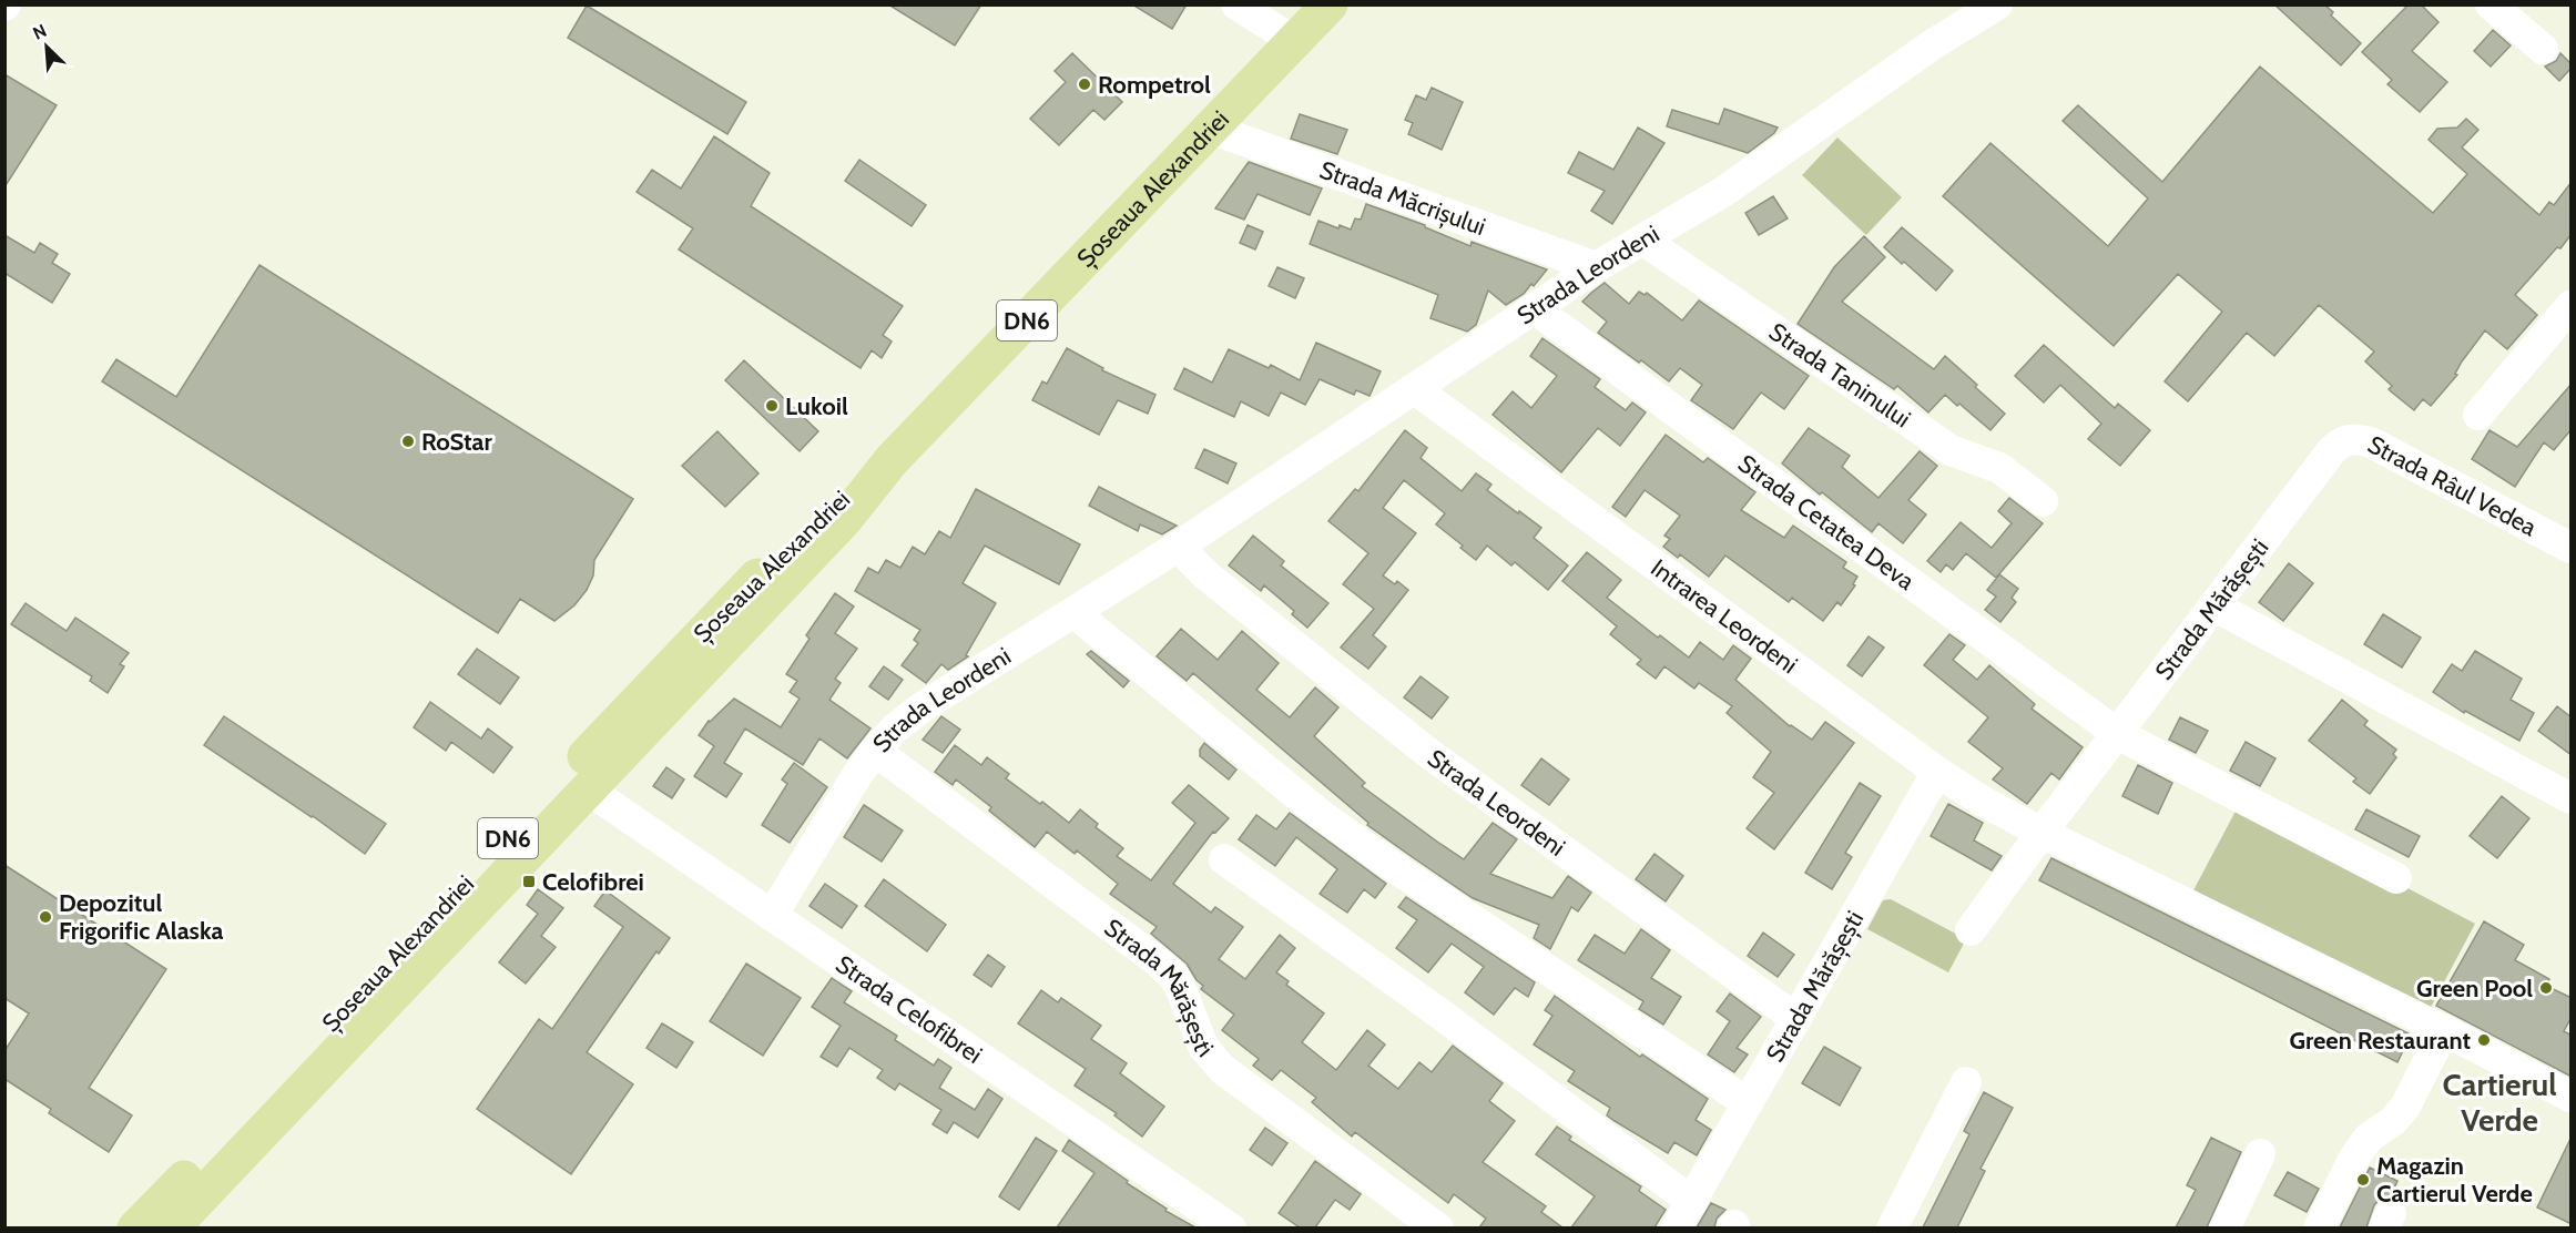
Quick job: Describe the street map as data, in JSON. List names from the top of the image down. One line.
{"streets":{"main road":["Șoseaua Alexandriei","DN6"],"street":["Strada Măcrișului","Strada Leordeni","Strada Taninului","Strada Râul Vedea","Strada Cetatea Deva","Strada Mărășești","Intrarea Leordeni","Strada Celofibrei"]},"crossings":[["Șoseaua Alexandriei","Strada Măcrișului"],["Șoseaua Alexandriei","Strada Celofibrei"],["Strada Măcrișului","Strada Leordeni"],["Strada Leordeni","Strada Taninului"],["Strada Leordeni","Strada Cetatea Deva"],["Strada Leordeni","Strada Mărășești"],["Strada Leordeni","Intrarea Leordeni"],["Strada Leordeni","Strada Celofibrei"],["Strada Râul Vedea","Strada Mărășești"],["Strada Cetatea Deva","Strada Mărășești"],["Strada Mărășești","Intrarea Leordeni"]],"districts":["Cartierul Verde"],"places":{"other":["Rompetrol","Lukoil","RoStar","Depozitul Frigorific Alaska","Green Pool","Green Restaurant","Magazin Cartierul Verde"],"transit":["Celofibrei"]},"north":"top left"}
